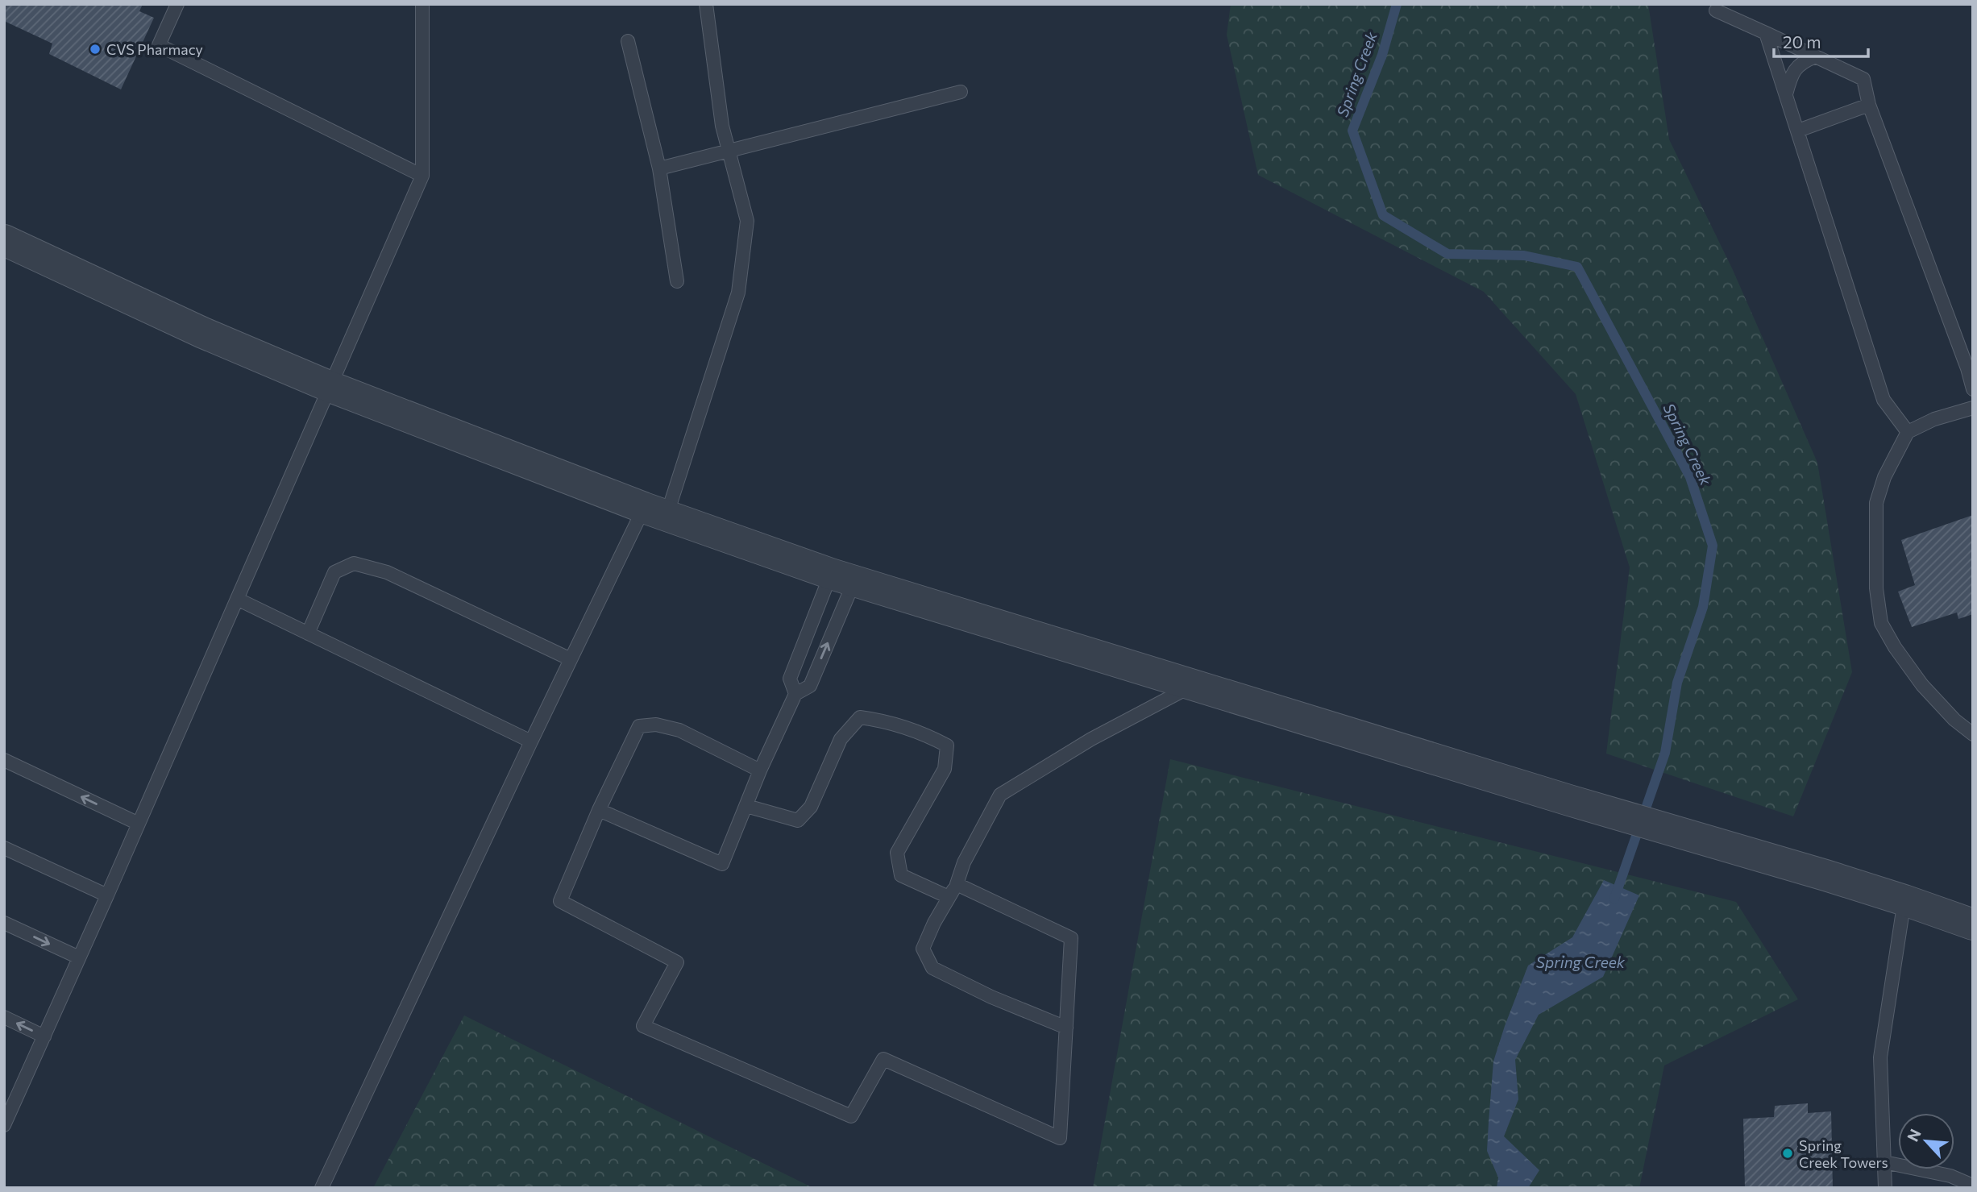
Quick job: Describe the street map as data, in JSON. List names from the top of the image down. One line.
{"water":["Spring Creek"],"places":["CVS Pharmacy","Spring Creek Towers"],"scale_bar":"20 m","north":"top left"}
